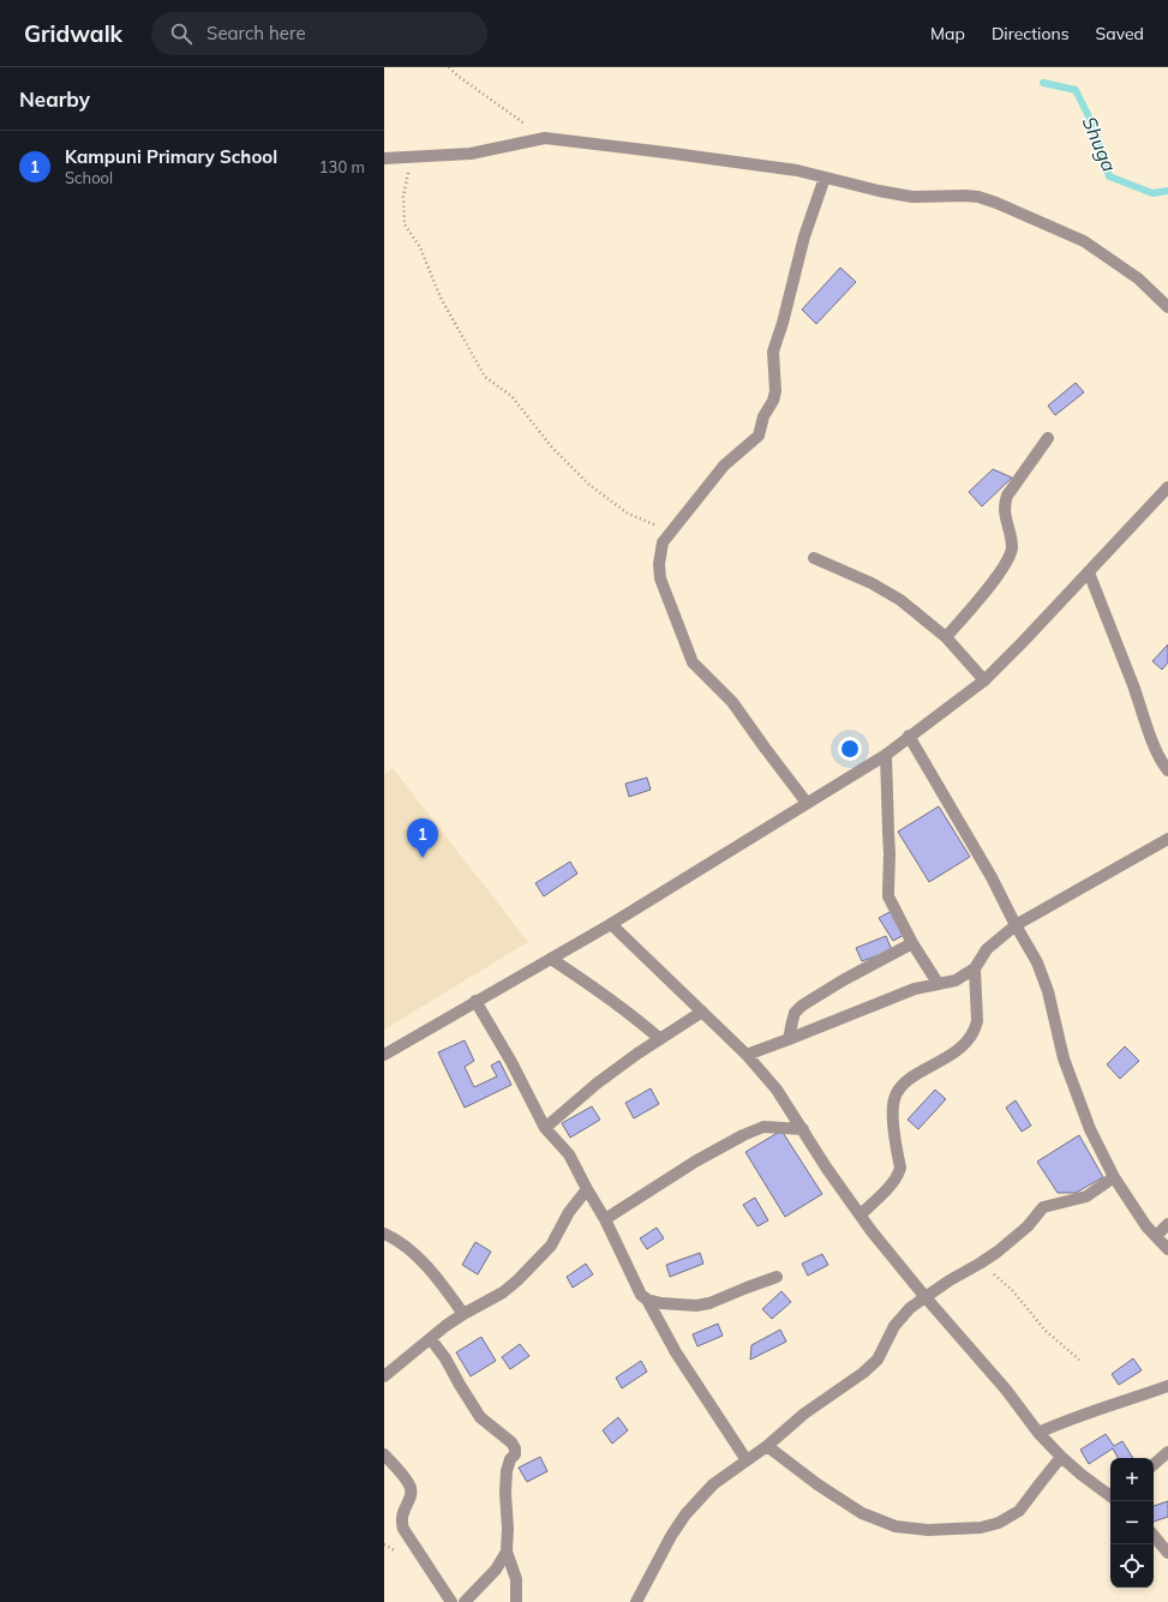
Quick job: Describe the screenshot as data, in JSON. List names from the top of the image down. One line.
{"water":["Shuga"],"page":{"header":"Gridwalk","search":"Search here","nav":["Map","Directions","Saved"],"heading":"Nearby","list":[{"mark":"1","name":"Kampuni Primary School","note":"School","value":"130 m"}],"pins":"1","map_buttons":["+","−"]}}
